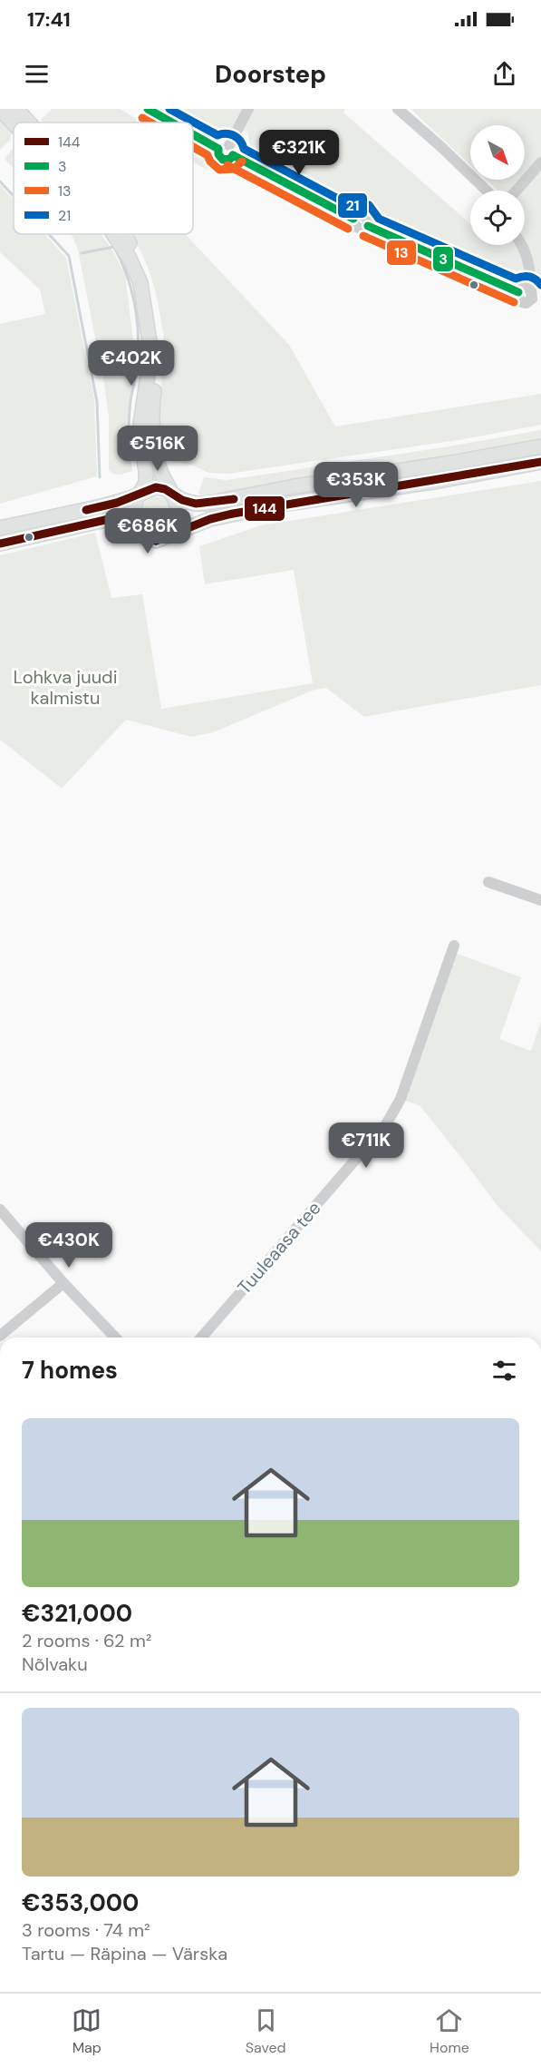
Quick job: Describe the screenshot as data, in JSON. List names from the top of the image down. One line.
{"streets":{"street":["Tuuleaasa tee"]},"parks":["Lohkva juudi kalmistu"],"lines":["transit line 3","transit line 21","transit line 13","transit line 144"],"legend":["144","3","13","21"],"north":"bottom right","page":{"status":"17:41","header":"Doorstep","price":["€321K","€402K","€516K","€353K","€686K","€711K","€430K"],"heading":"7 homes","list":[{"name":"€321,000","note":"2 rooms · 62 m² · Nõlvaku"},{"name":"€353,000","note":"3 rooms · 74 m² · Tartu — Räpina — Värska"}],"tabs":["Map","Saved","Home"]}}
